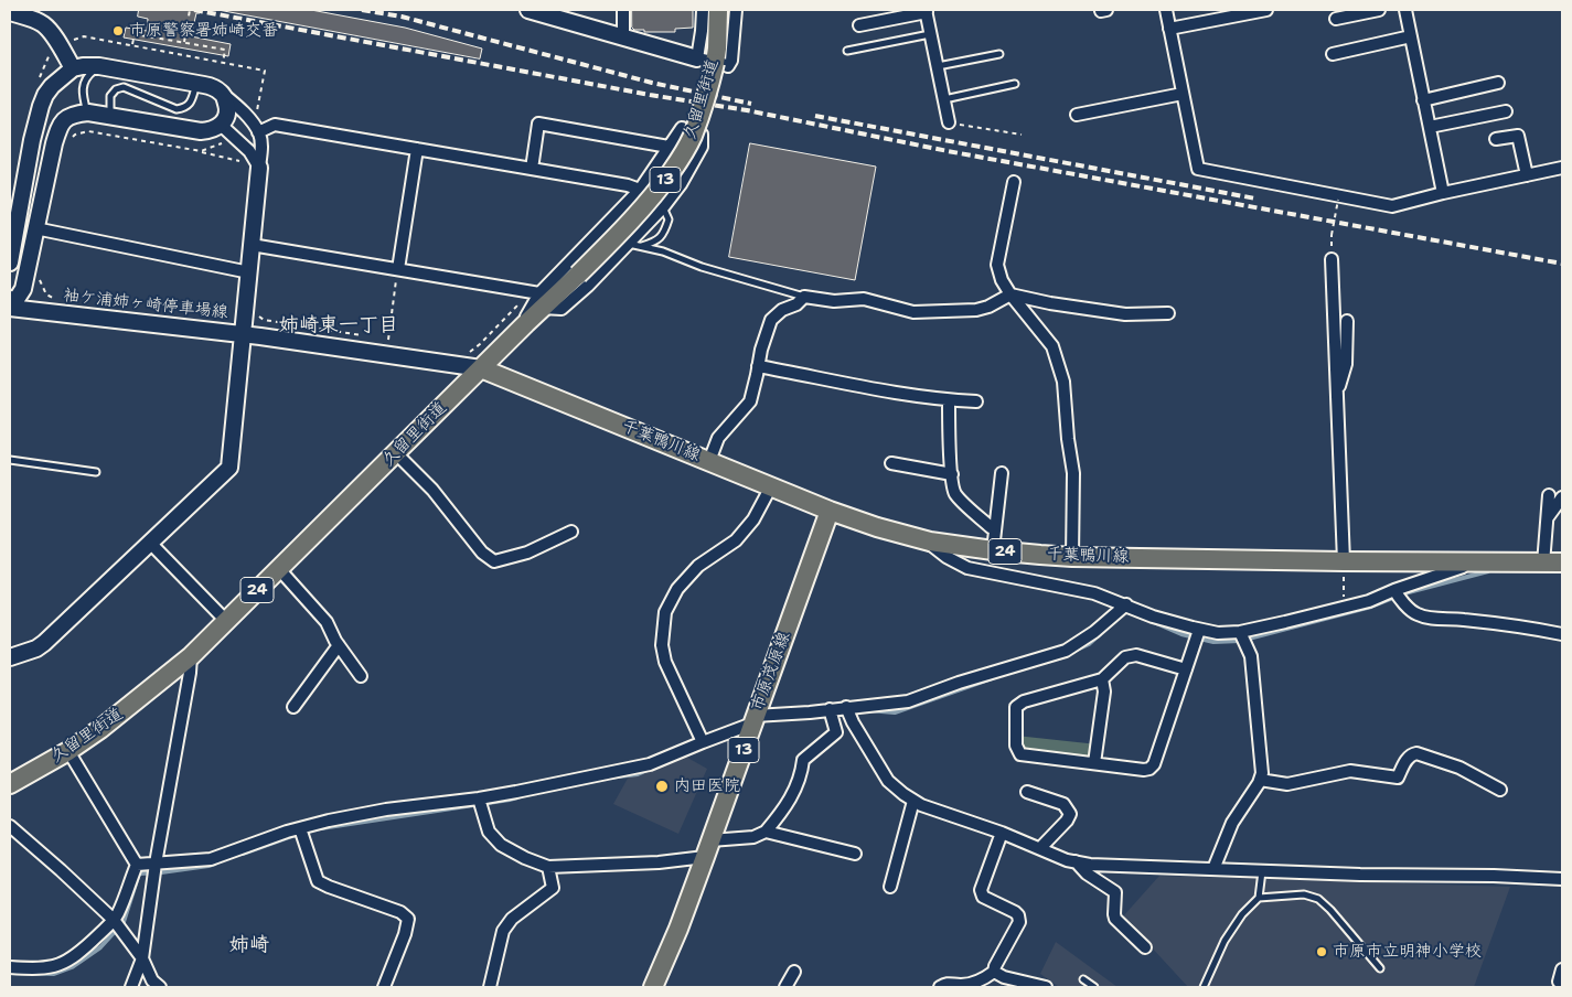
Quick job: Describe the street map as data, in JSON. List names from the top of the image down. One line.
{"streets":{"main road":["久留里街道","13","千葉鴨川線","24","市原茂原線"],"street":["袖ケ浦姉ヶ崎停車場線"]},"crossings":[["久留里街道","千葉鴨川線"],["千葉鴨川線","市原茂原線"]],"districts":["姉崎東一丁目","姉崎"],"places":["市原警察署姉崎交番","内田医院","市原市立明神小学校"]}
